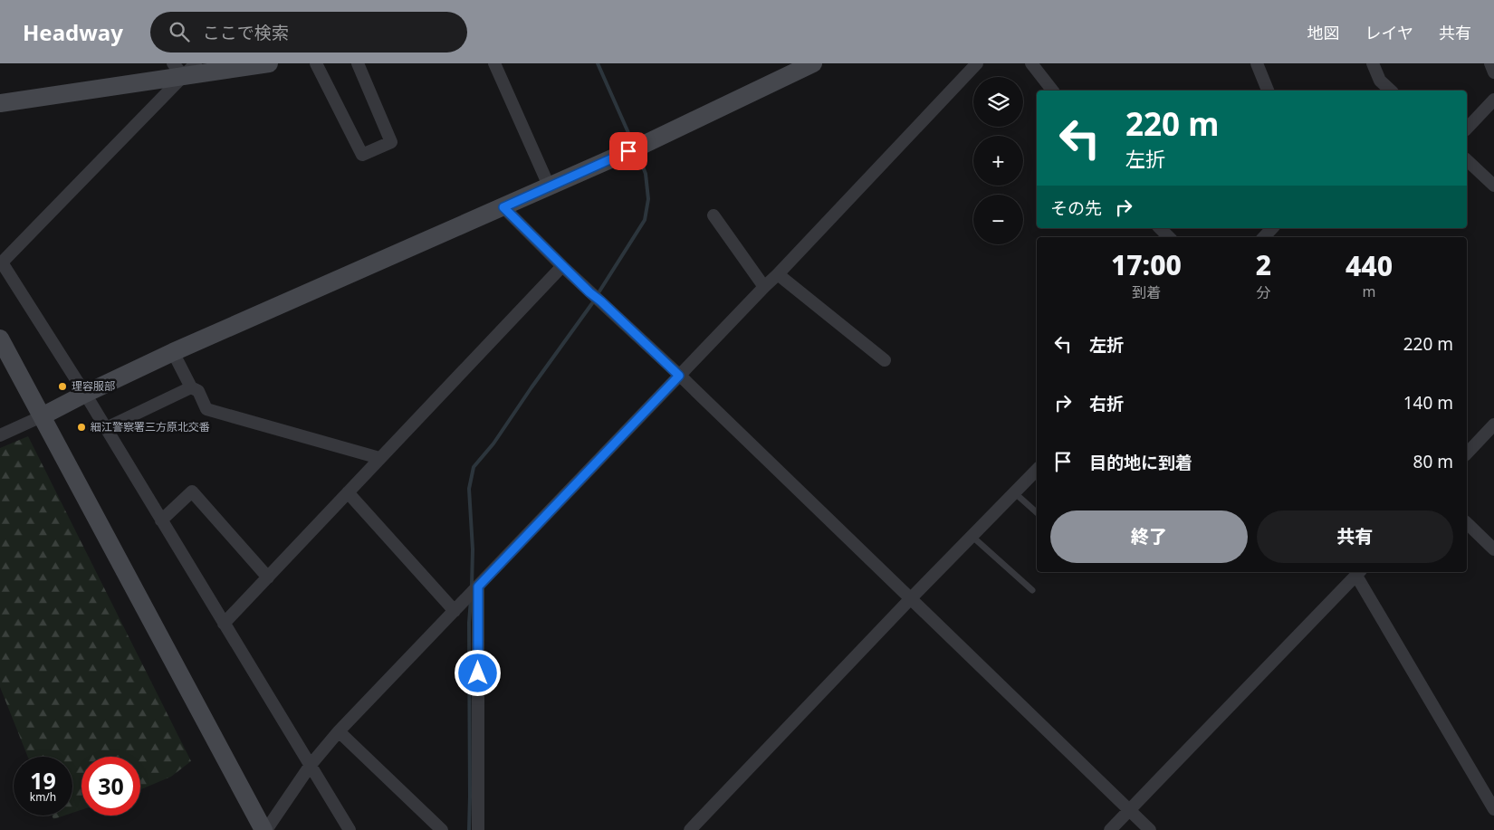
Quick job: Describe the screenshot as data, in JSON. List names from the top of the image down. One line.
{"places":["理容服部","細江警察署三方原北交番"],"page":{"header":"Headway","search":"ここで検索","nav":["地図","レイヤ","共有"],"map_buttons":["+","−"],"turn":["220 m","左折"],"then":"その先","eta":["17:00","到着","2","分","440","m"],"list":[{"name":"左折","value":"220 m"},{"name":"右折","value":"140 m"},{"name":"目的地に到着","value":"80 m"}],"buttons":["終了","共有"],"speed":"19 km/h","limit":"30"}}
